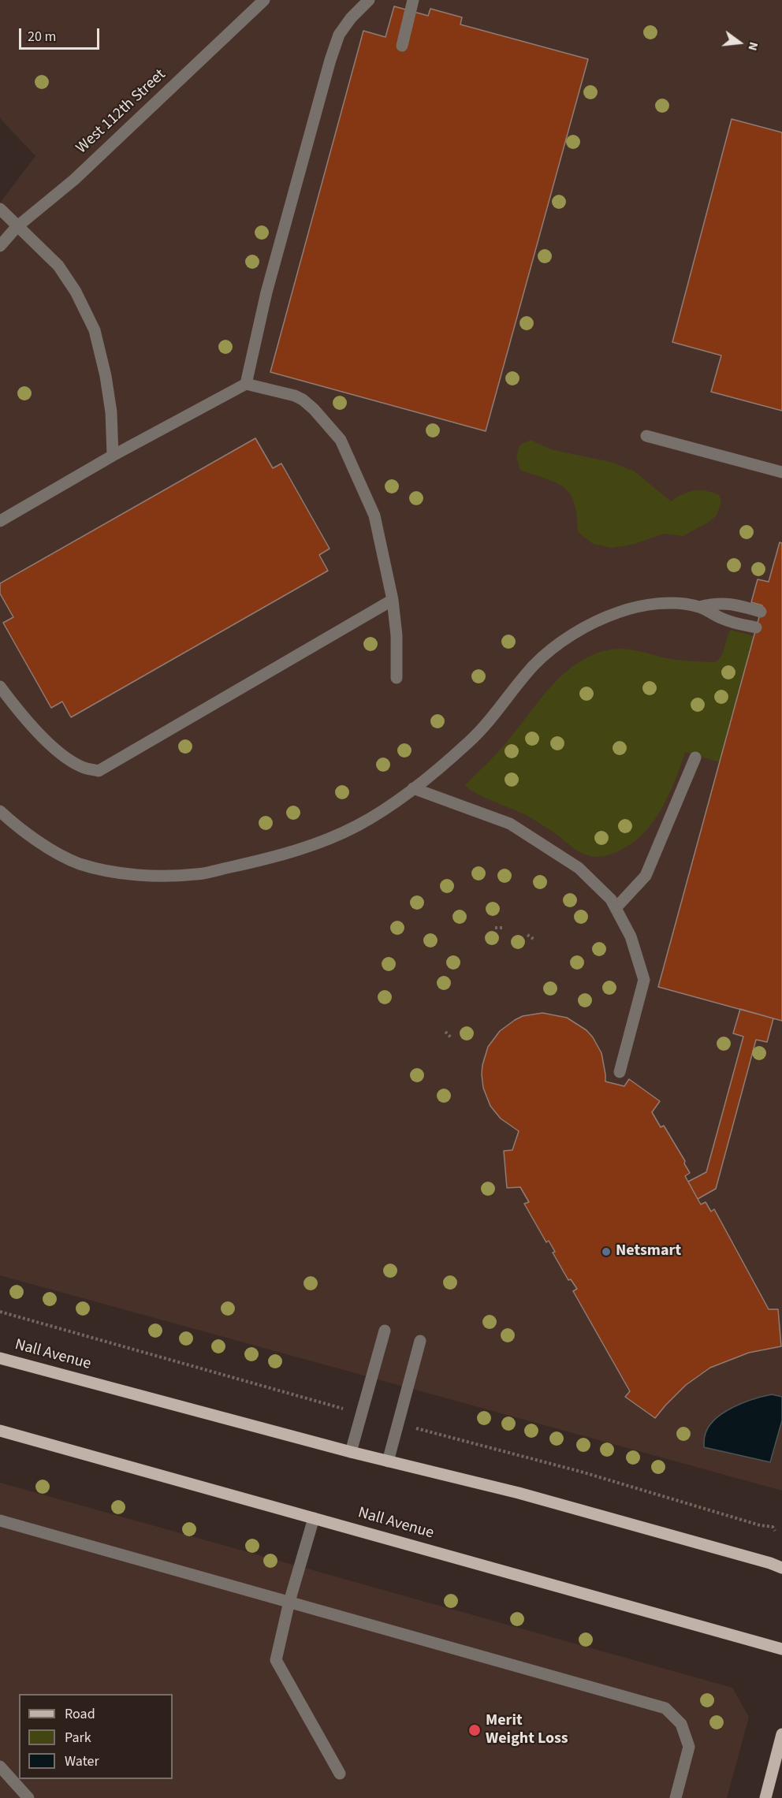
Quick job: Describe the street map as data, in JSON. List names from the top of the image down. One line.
{"streets":{"main road":["Nall Avenue"],"street":["West 112th Street"]},"places":["Netsmart","Merit Weight Loss"],"legend":["Road","Park","Water"],"scale_bar":"20 m","north":"right"}
